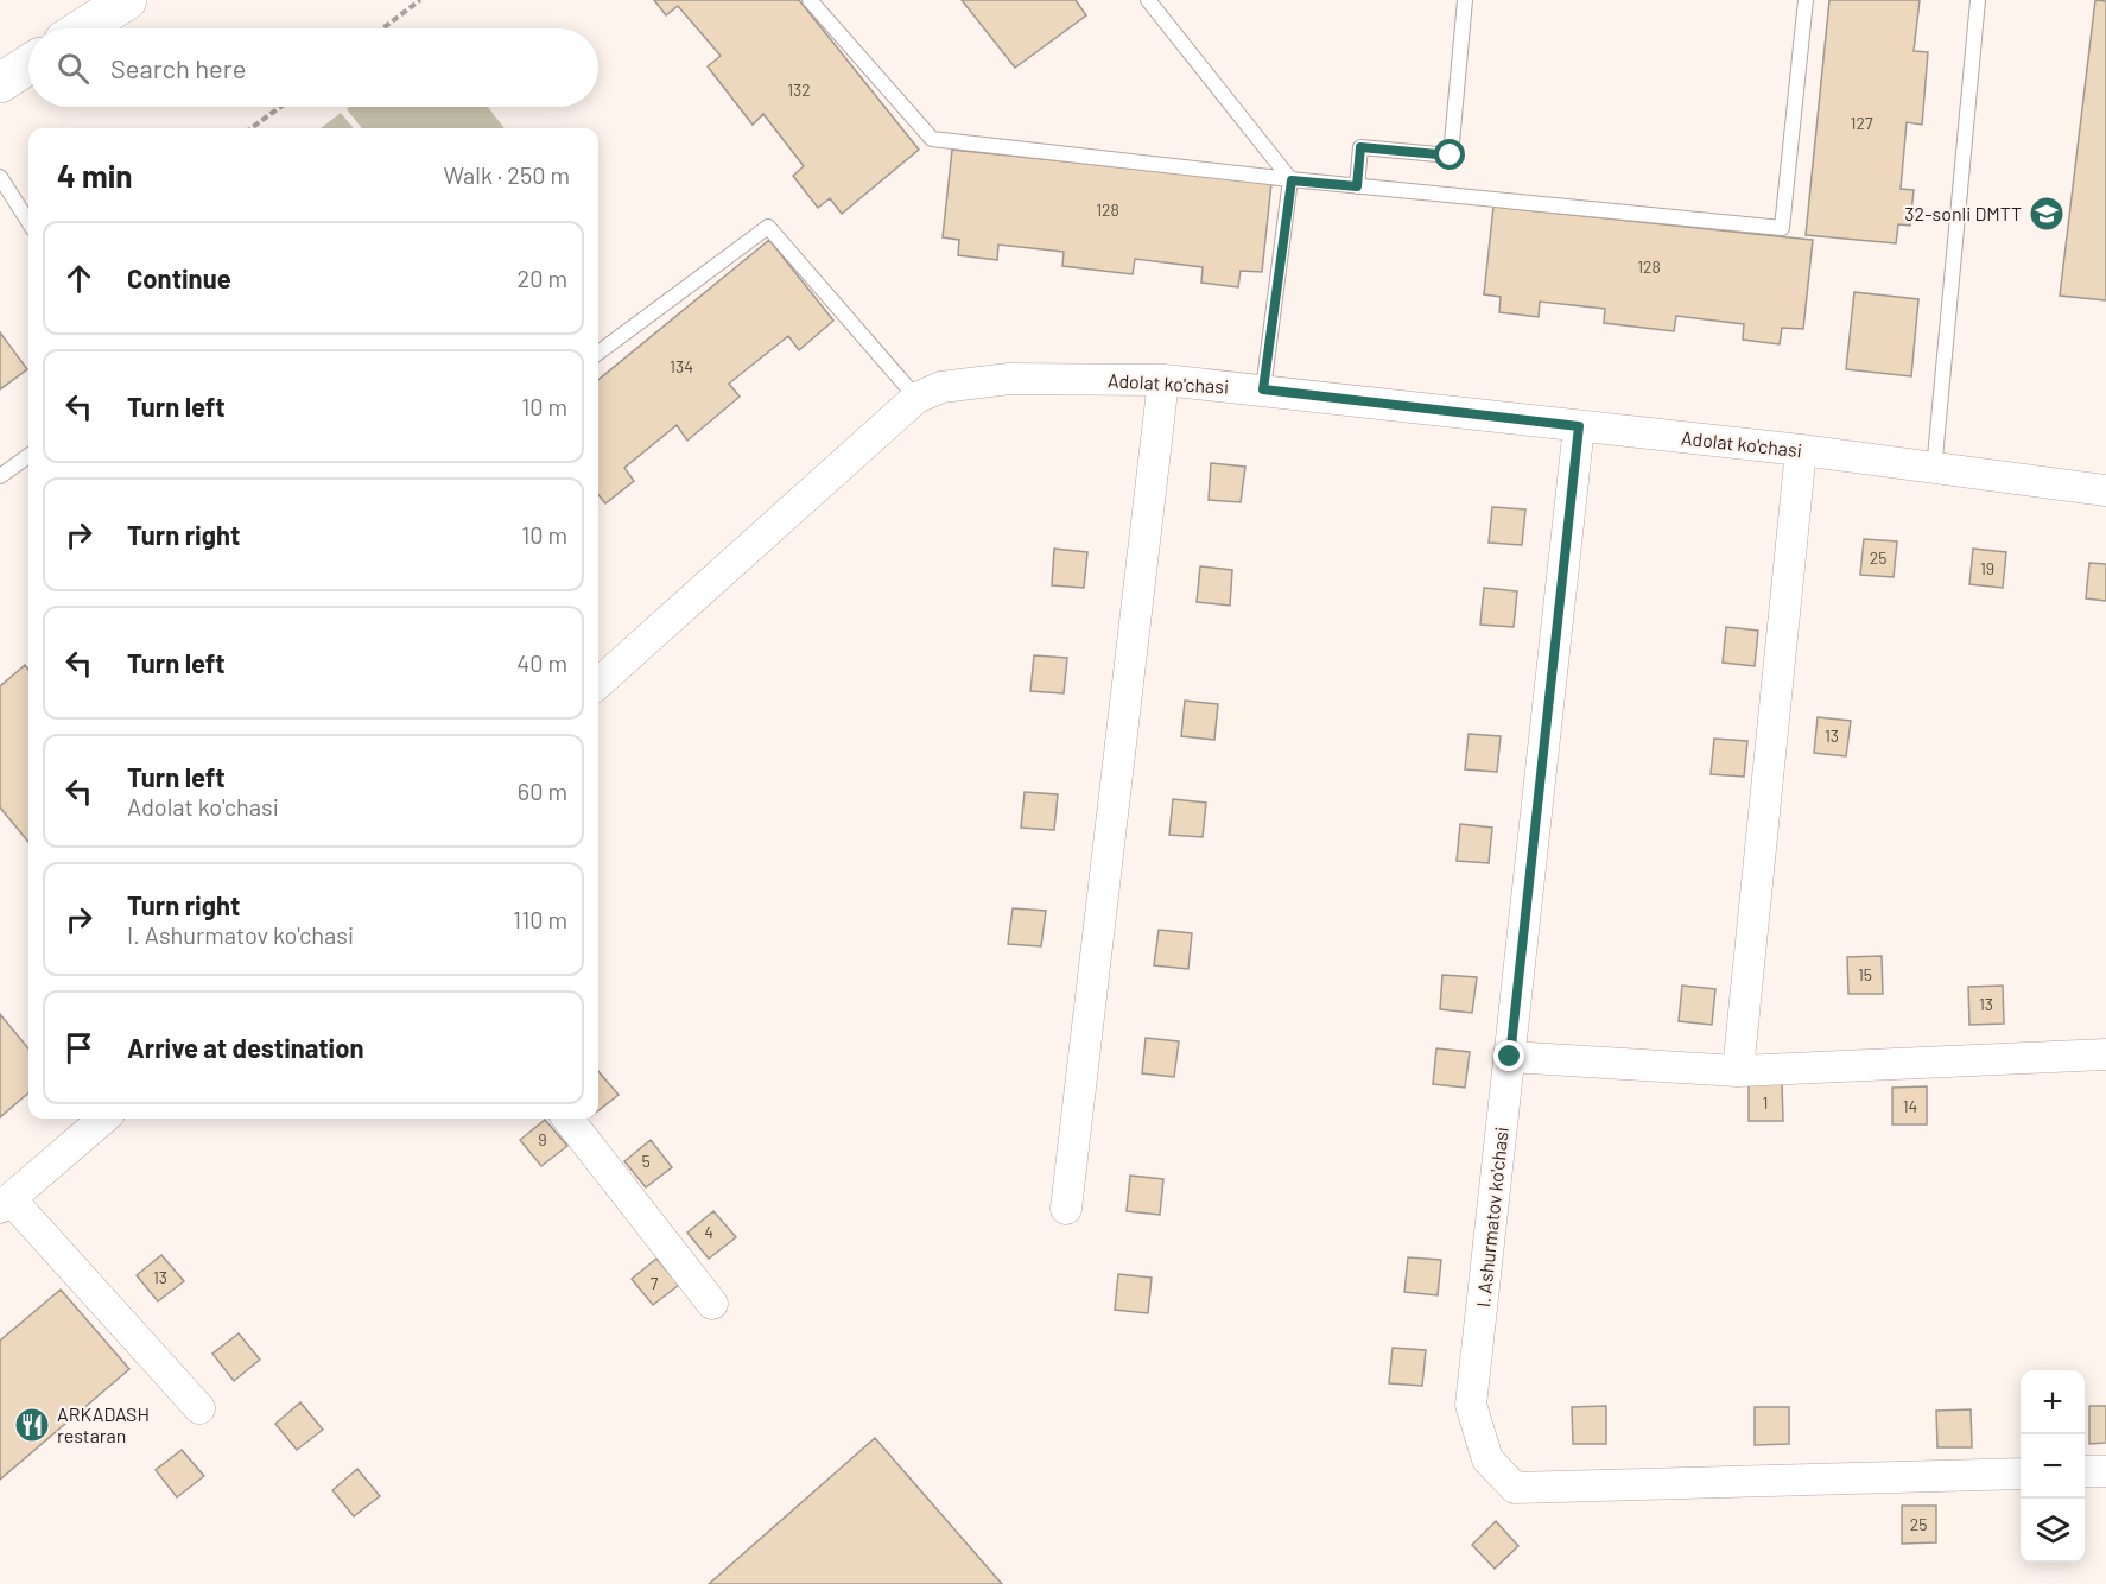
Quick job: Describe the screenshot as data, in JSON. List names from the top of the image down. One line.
{"streets":{"street":["Adolat ko'chasi","I. Ashurmatov ko'chasi"]},"crossings":[["Adolat ko'chasi","I. Ashurmatov ko'chasi"]],"places":{"school or university":["32-sonli DMTT"],"restaurant":["ARKADASH restaran"]},"house_numbers":["132","127","128","128","134","25","19","13","15","13","1","14","9","5","4","13","7","25"],"page":{"search":"Search here","heading":["4 min","Walk · 250 m"],"list":[["Continue","20 m"],["Turn left","10 m"],["Turn right","10 m"],["Turn left","40 m"],["Turn left","Adolat ko'chasi","60 m"],["Turn right","I. Ashurmatov ko'chasi","110 m"],"Arrive at destination"],"map_buttons":["+","−"]}}
